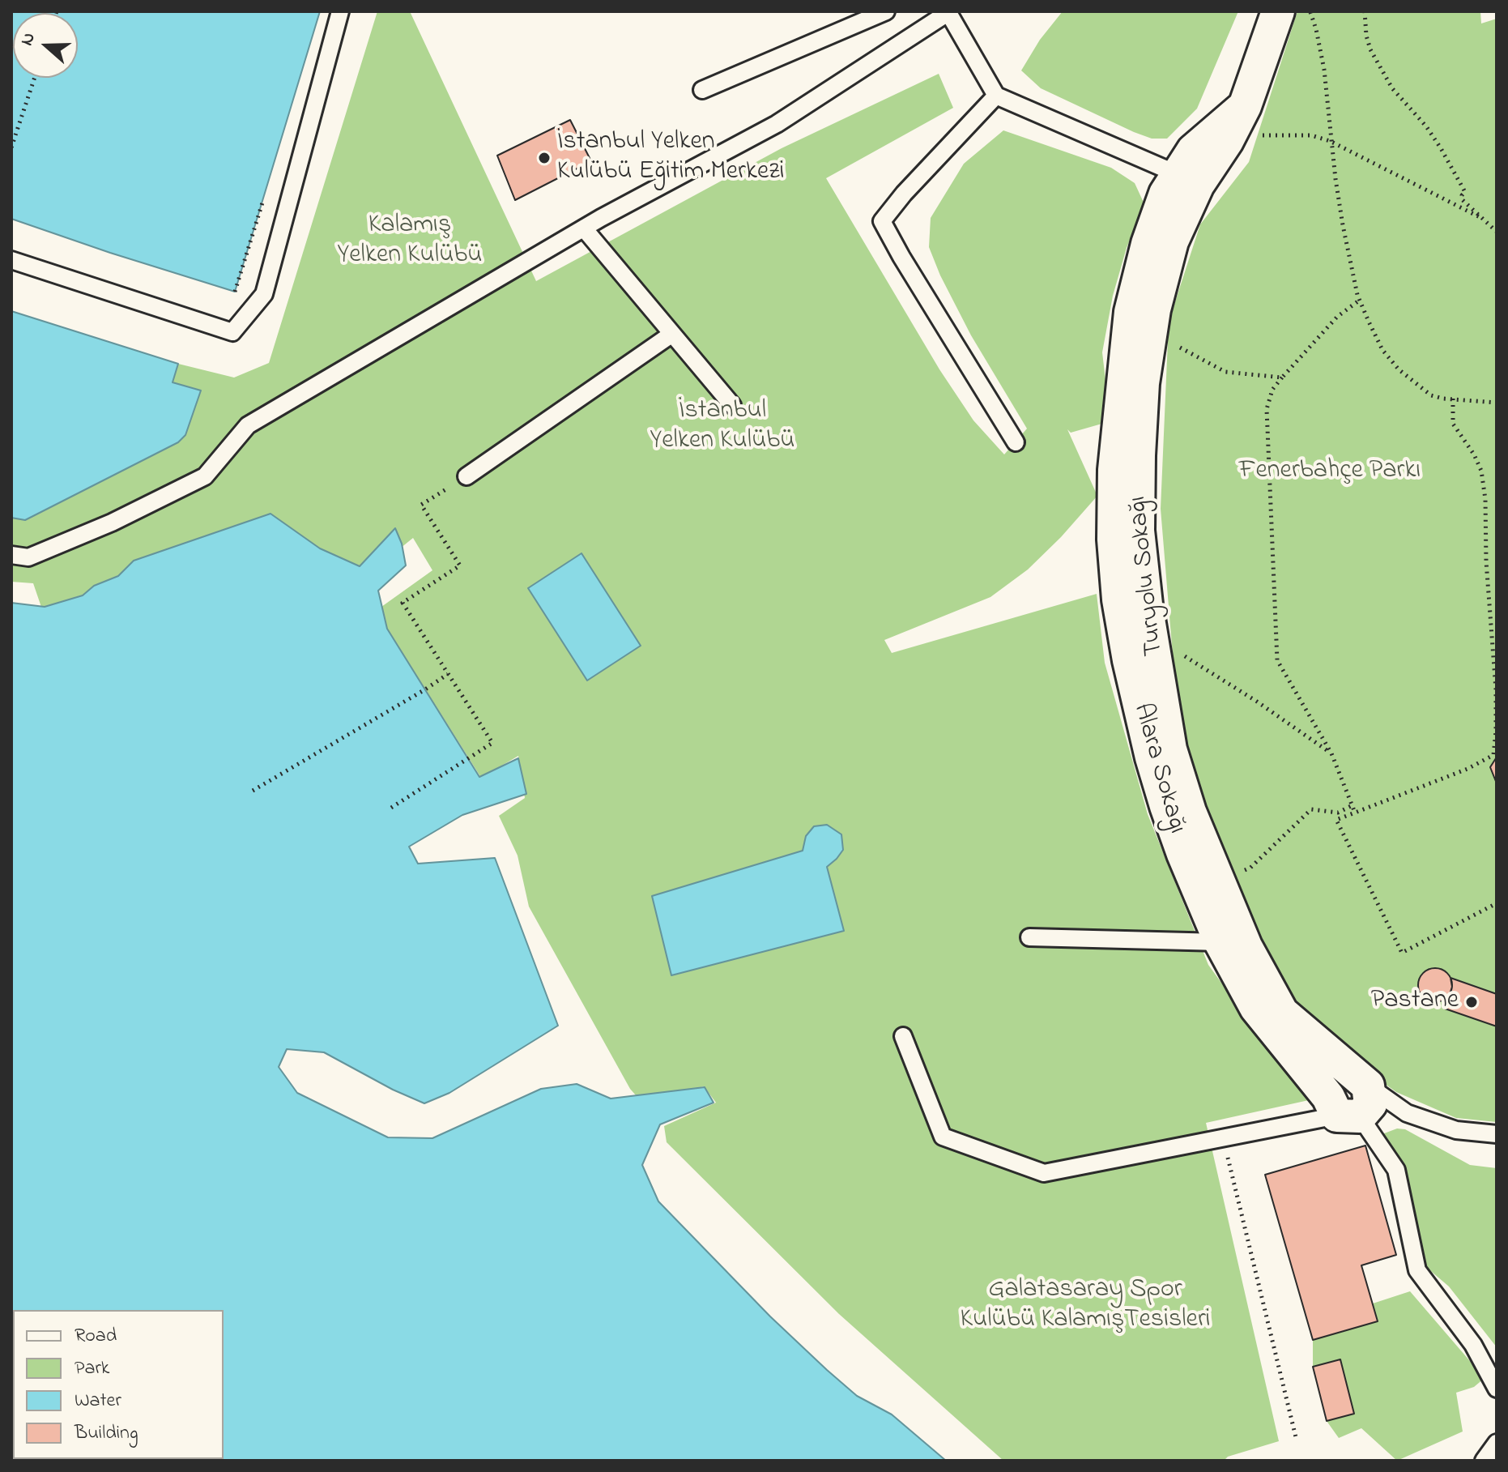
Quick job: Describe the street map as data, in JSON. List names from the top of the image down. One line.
{"streets":{"street":["Turyolu Sokağı","Alara Sokağı"]},"crossings":[["Turyolu Sokağı","Alara Sokağı"]],"parks":["Kalamış Yelken Kulübü","İstanbul Yelken Kulübü","Fenerbahçe Parkı","Galatasaray Spor Kulübü KalamışTesisleri"],"places":["İstanbul Yelken Kulübü Eğitim Merkezi","Pastane"],"legend":["Road","Park","Water","Building"],"north":"left"}
